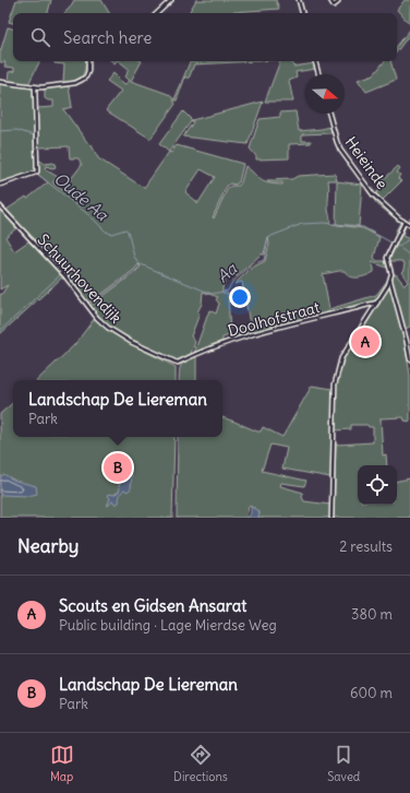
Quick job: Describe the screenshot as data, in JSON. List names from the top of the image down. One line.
{"streets":{"street":["Heieinde","Schuurhovendijk","Doolhofstraat"]},"crossings":[["Schuurhovendijk","Doolhofstraat"]],"water":["Oude Aa","Aa"],"north":"right","page":{"search":"Search here","pins":["A","B"],"popup":["Landschap De Liereman","Park"],"heading":["Nearby","2 results"],"list":[{"mark":"A","name":"Scouts en Gidsen Ansarat","note":"Public building · Lage Mierdse Weg","value":"380 m"},{"mark":"B","name":"Landschap De Liereman","note":"Park","value":"600 m"}],"nav":["Map","Directions","Saved"]}}
